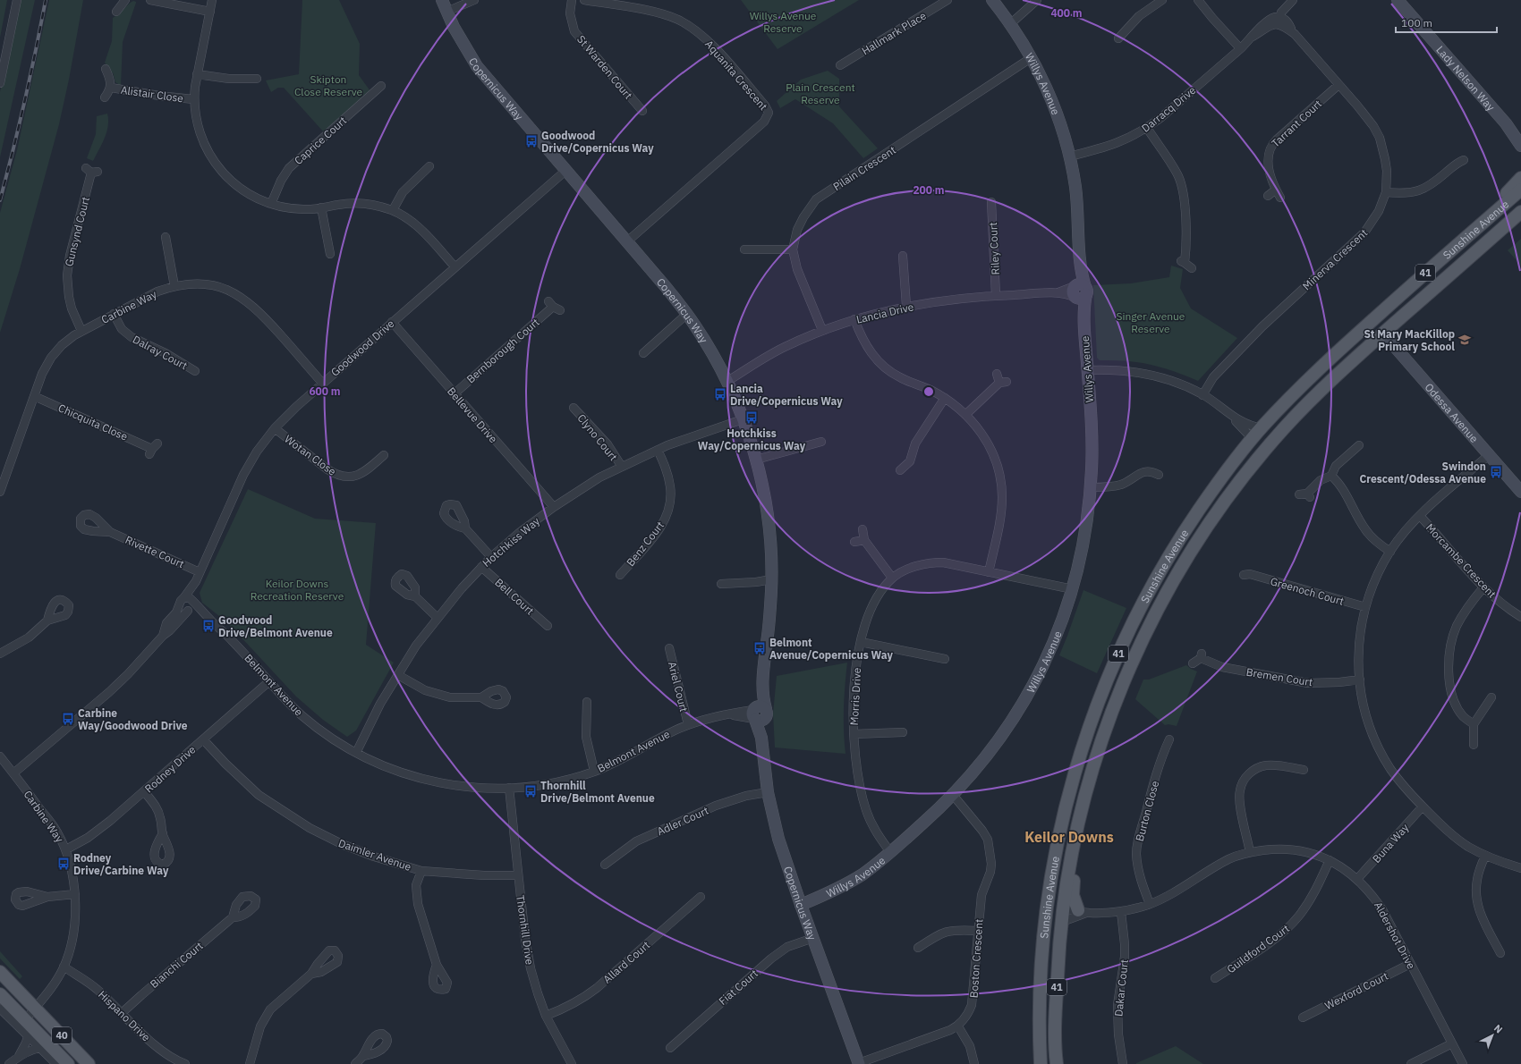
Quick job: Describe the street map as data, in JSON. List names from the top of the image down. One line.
{"streets":{"main road":["Sunshine Avenue","41","40"],"street":["Hallmark Place","St Warden Court","Aquanita Crescent","Lady Nelson Way","Willys Avenue","Copernicus Way","Alistair Close","Darracq Drive","Tarrant Court","Caprice Court","Pilain Crescent","Gunsynd Court","Riley Court","Minerva Crescent","Carbine Way","Lancia Drive","Goodwood Drive","Bernborough Court","Dalray Court","Odessa Avenue","Bellevue Drive","Chicquita Close","Clyno Court","Wotan Close","Hotchkiss Way","Benz Court","Rivette Court","Morcambe Crescent","Greenoch Court","Bell Court","Bremen Court","Belmont Avenue","Ariel Court","Morris Drive","Rodney Drive","Burton Close","Adler Court","Buna Way","Daimler Avenue","Thornhill Drive","Aldershot Drive","Guildford Court","Boston Crescent","Allard Court","Bianchi Court","Fiat Court","Dakar Court","Wexford Court","Hispano Drive"]},"crossings":[["Aquanita Crescent","Copernicus Way"],["Willys Avenue","Copernicus Way"],["Willys Avenue","Darracq Drive"],["Willys Avenue","Pilain Crescent"],["Willys Avenue","Lancia Drive"],["Willys Avenue","Morris Drive"],["Willys Avenue","Boston Crescent"],["Copernicus Way","Lancia Drive"],["Copernicus Way","Goodwood Drive"],["Copernicus Way","Hotchkiss Way"],["Copernicus Way","Belmont Avenue"],["Copernicus Way","Adler Court"],["Copernicus Way","Fiat Court"],["Darracq Drive","Minerva Crescent"],["Tarrant Court","Minerva Crescent"],["Pilain Crescent","Lancia Drive"],["Sunshine Avenue","Odessa Avenue"],["Sunshine Avenue","Aldershot Drive"],["Gunsynd Court","Carbine Way"],["Riley Court","Lancia Drive"],["Carbine Way","Goodwood Drive"],["Carbine Way","Dalray Court"],["Carbine Way","Chicquita Close"],["Carbine Way","Rodney Drive"],["Carbine Way","Hispano Drive"],["Carbine Way","40"],["Goodwood Drive","Bellevue Drive"],["Goodwood Drive","Wotan Close"],["Goodwood Drive","Rivette Court"],["Goodwood Drive","Belmont Avenue"],["Bernborough Court","Bellevue Drive"],["Bellevue Drive","Hotchkiss Way"],["Clyno Court","Hotchkiss Way"],["Hotchkiss Way","Benz Court"],["Hotchkiss Way","Bell Court"],["Hotchkiss Way","Belmont Avenue"],["Belmont Avenue","Ariel Court"],["Belmont Avenue","Rodney Drive"],["Belmont Avenue","Thornhill Drive"],["Rodney Drive","Daimler Avenue"],["Burton Close","Aldershot Drive"],["Buna Way","Aldershot Drive"],["Daimler Avenue","Thornhill Drive"],["Thornhill Drive","Allard Court"],["Aldershot Drive","Guildford Court"],["Aldershot Drive","Dakar Court"],["Aldershot Drive","Wexford Court"],["Bianchi Court","Hispano Drive"]],"districts":["Keilor Downs"],"parks":["Willys Avenue Reserve","Skipton Close Reserve","Plain Crescent Reserve","Singer Avenue Reserve","Keilor Downs Recreation Reserve"],"places":{"bus stop":["Goodwood Drive/Copernicus Way","Lancia Drive/Copernicus Way","Hotchkiss Way/Copernicus Way","Swindon Crescent/Odessa Avenue","Goodwood Drive/Belmont Avenue","Belmont Avenue/Copernicus Way","Carbine Way/Goodwood Drive","Thornhill Drive/Belmont Avenue","Rodney Drive/Carbine Way"],"school or university":["St Mary MacKillop Primary School"]},"scale_bar":"100 m","north":"top right","rings":["400 m","200 m","600 m"]}
